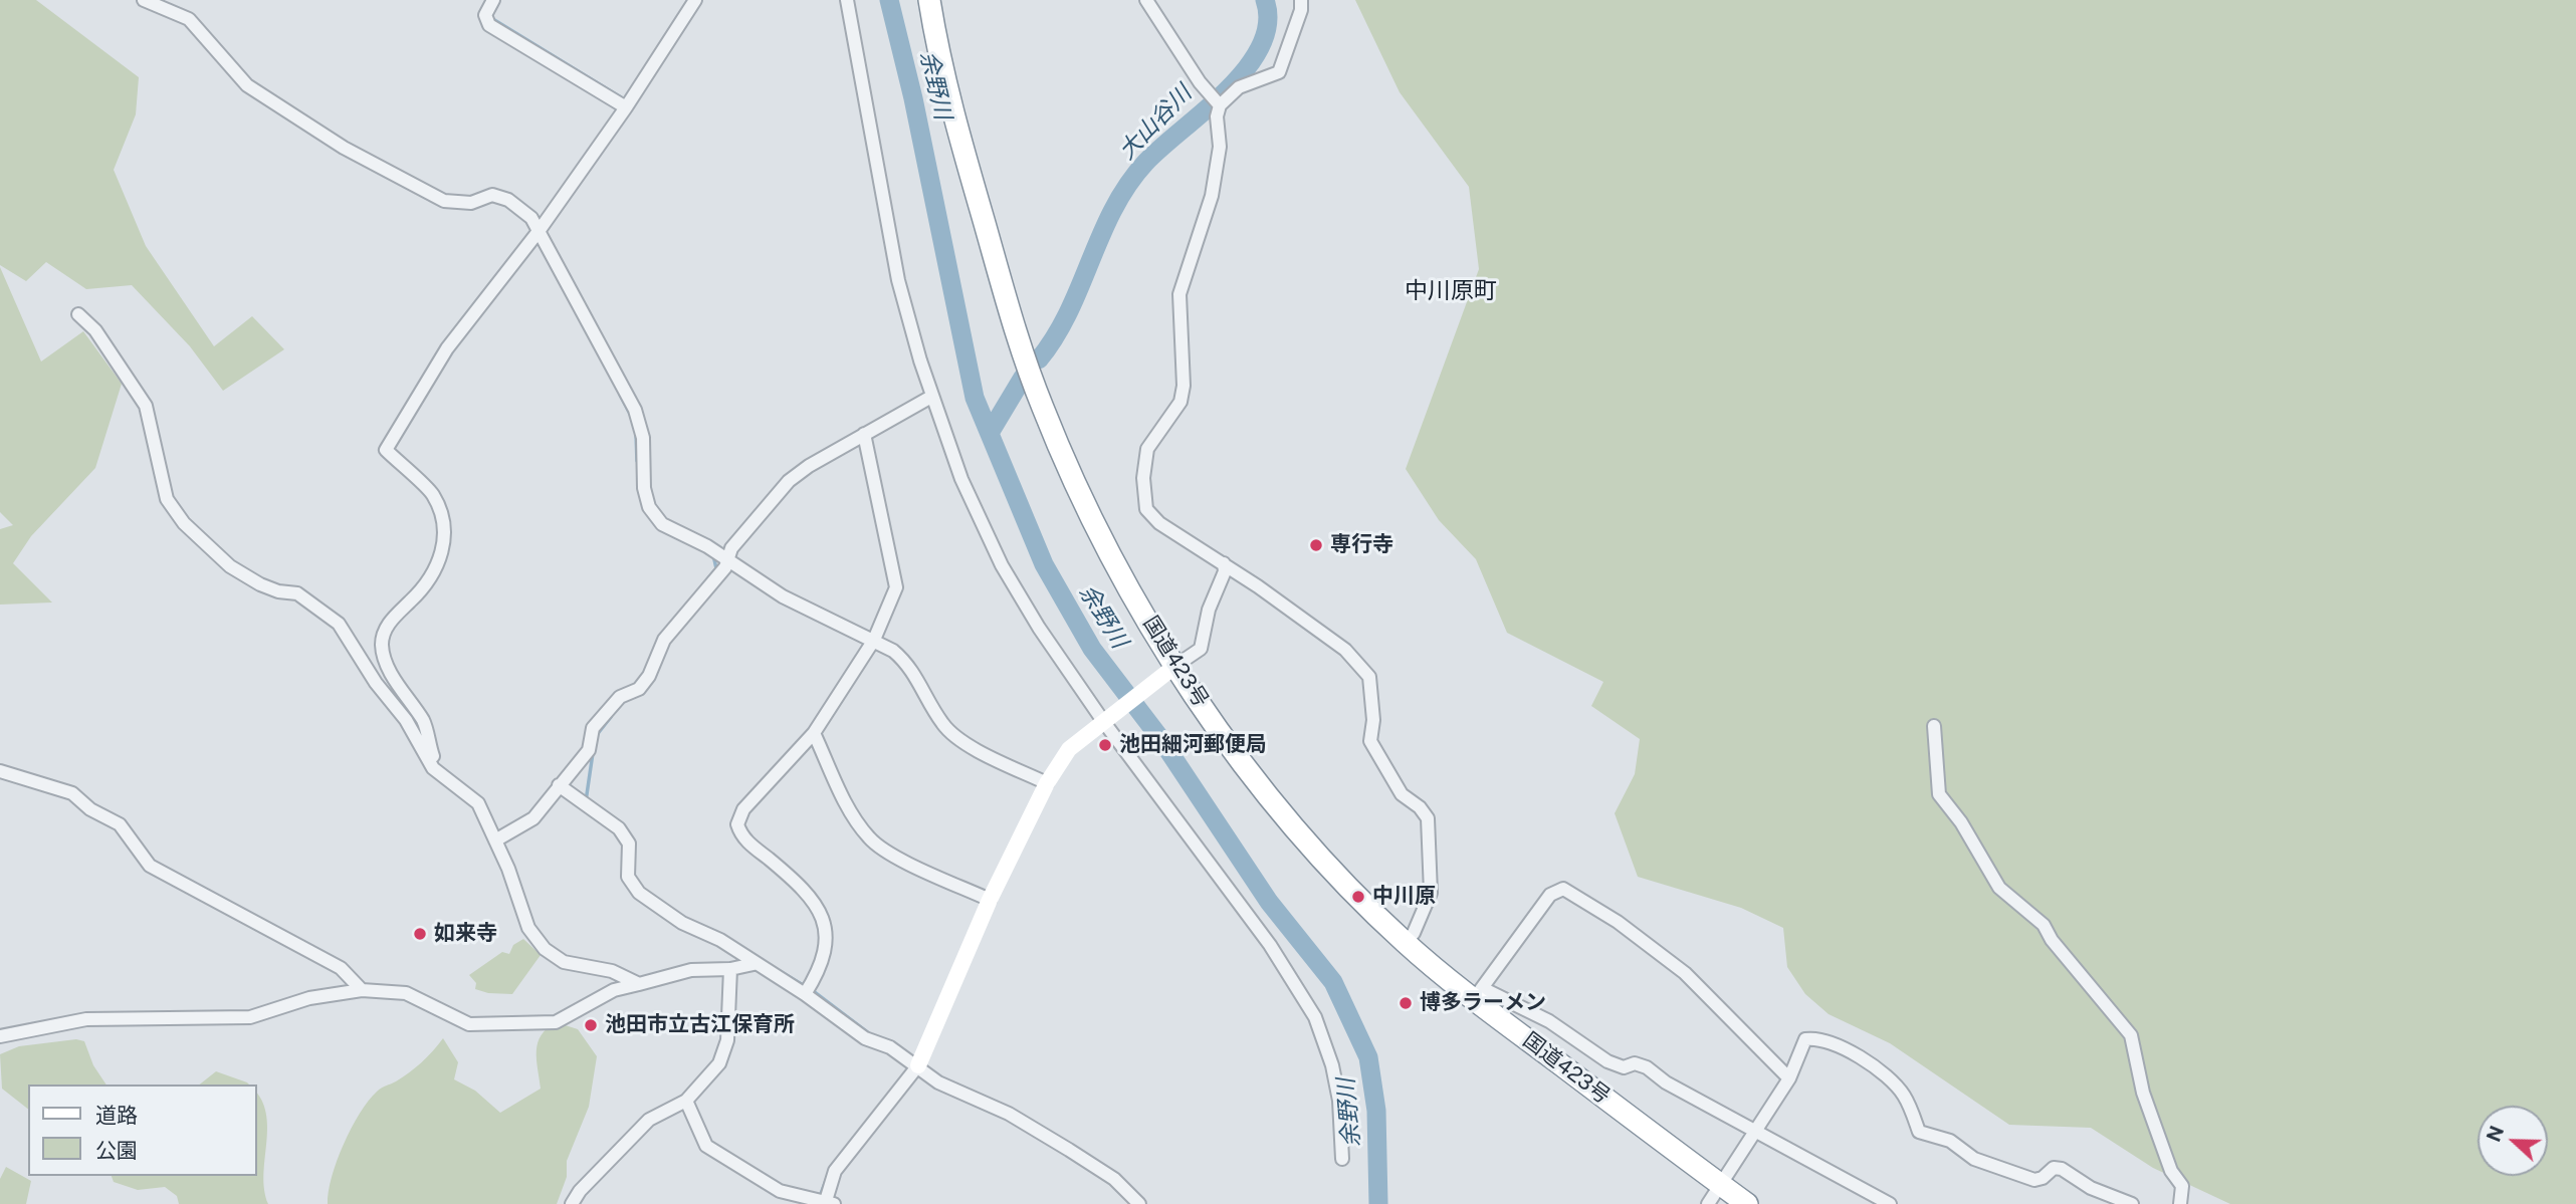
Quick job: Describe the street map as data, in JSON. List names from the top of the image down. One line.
{"streets":{"highway":["国道423号"]},"districts":["中川原町"],"water":["余野川","大山谷川"],"places":["専行寺","池田細河郵便局","中川原","如来寺","博多ラーメン","池田市立古江保育所"],"legend":["道路","公園"],"north":"left"}
